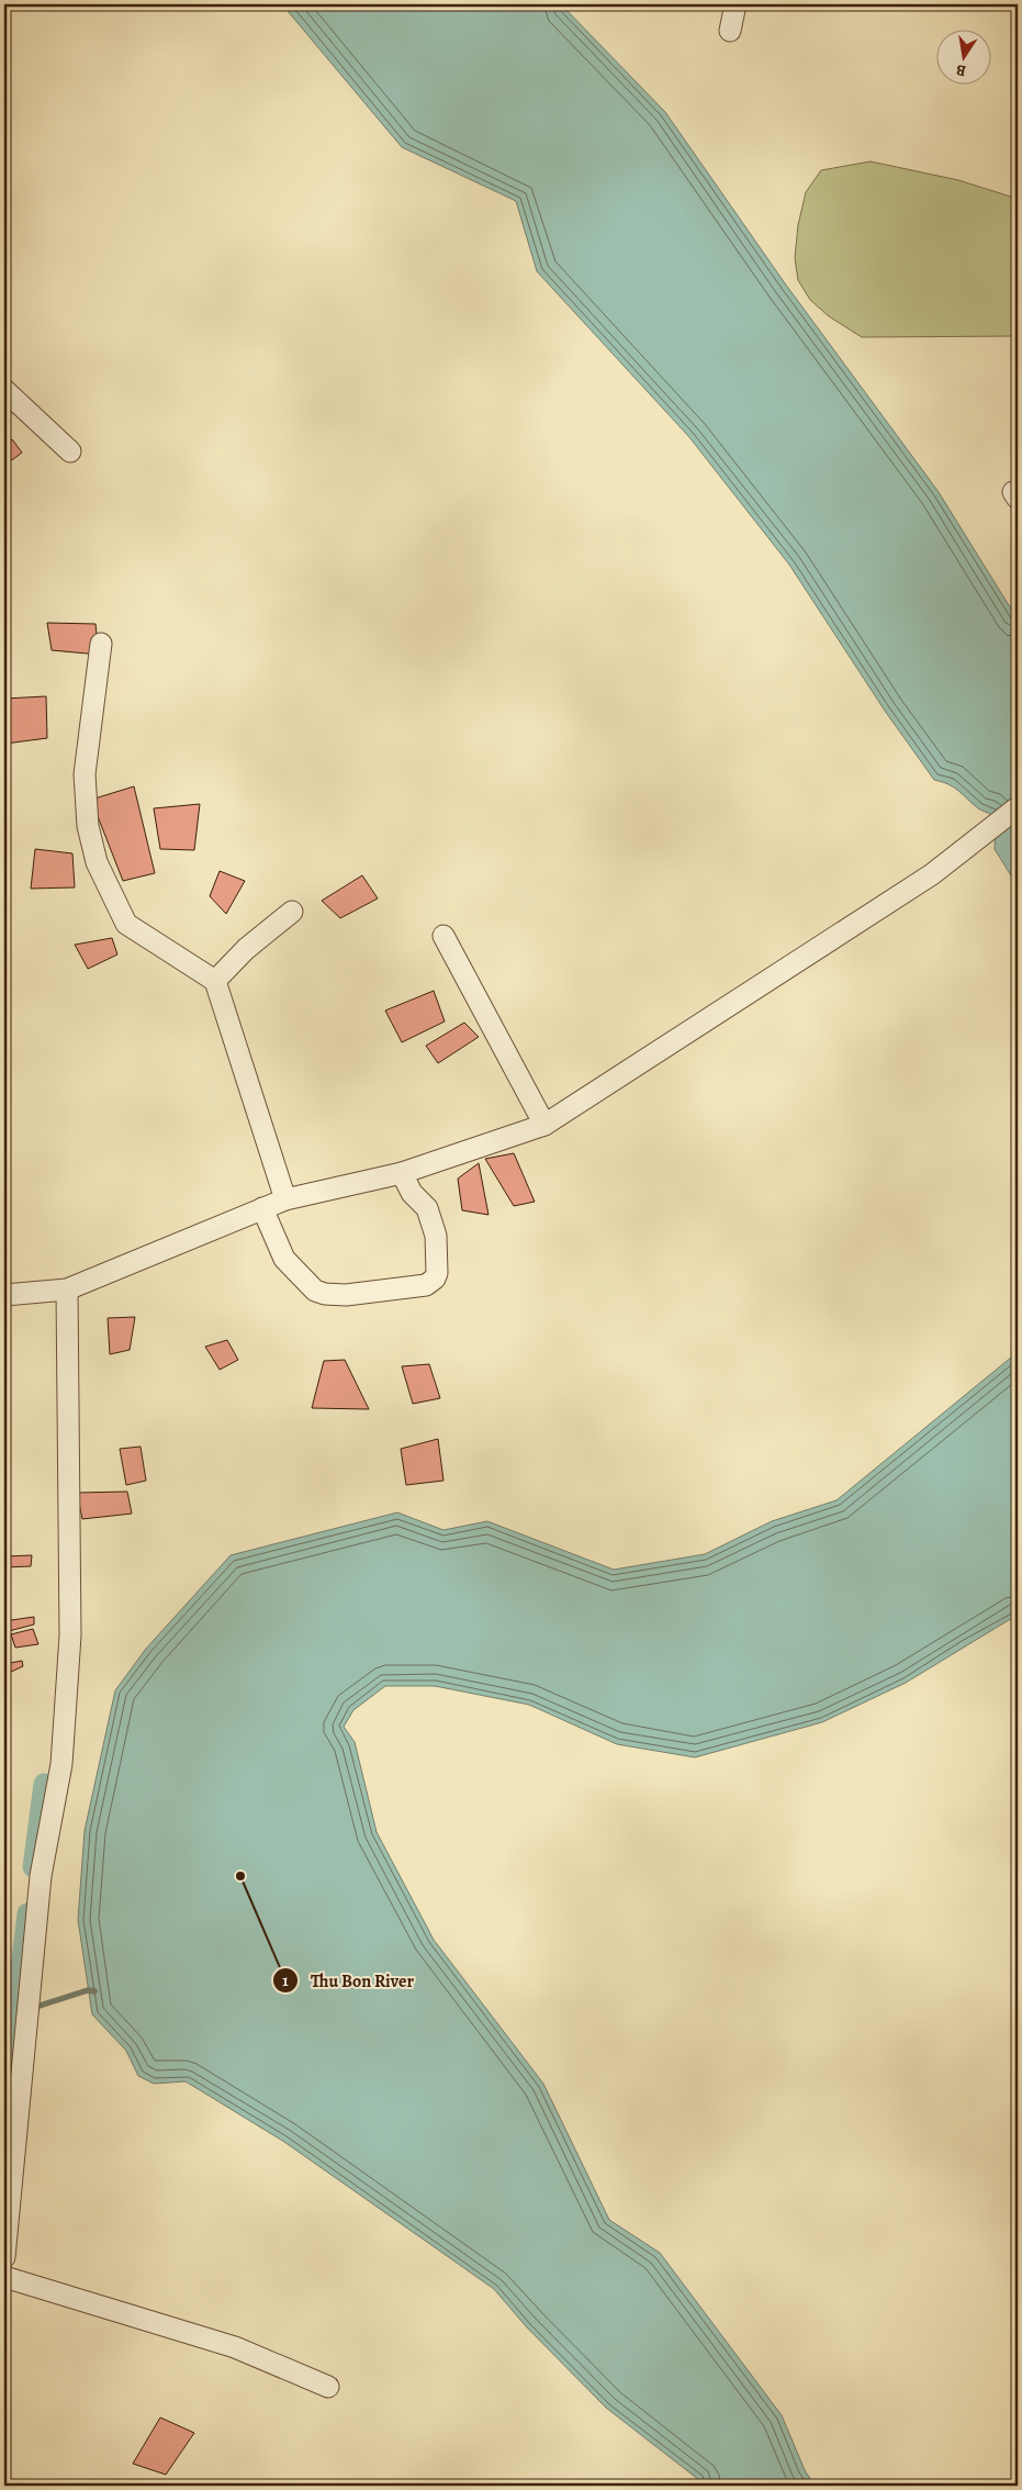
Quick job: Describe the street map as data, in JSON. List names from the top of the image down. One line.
{"places":["Thu Bon River"],"north":"bottom"}
